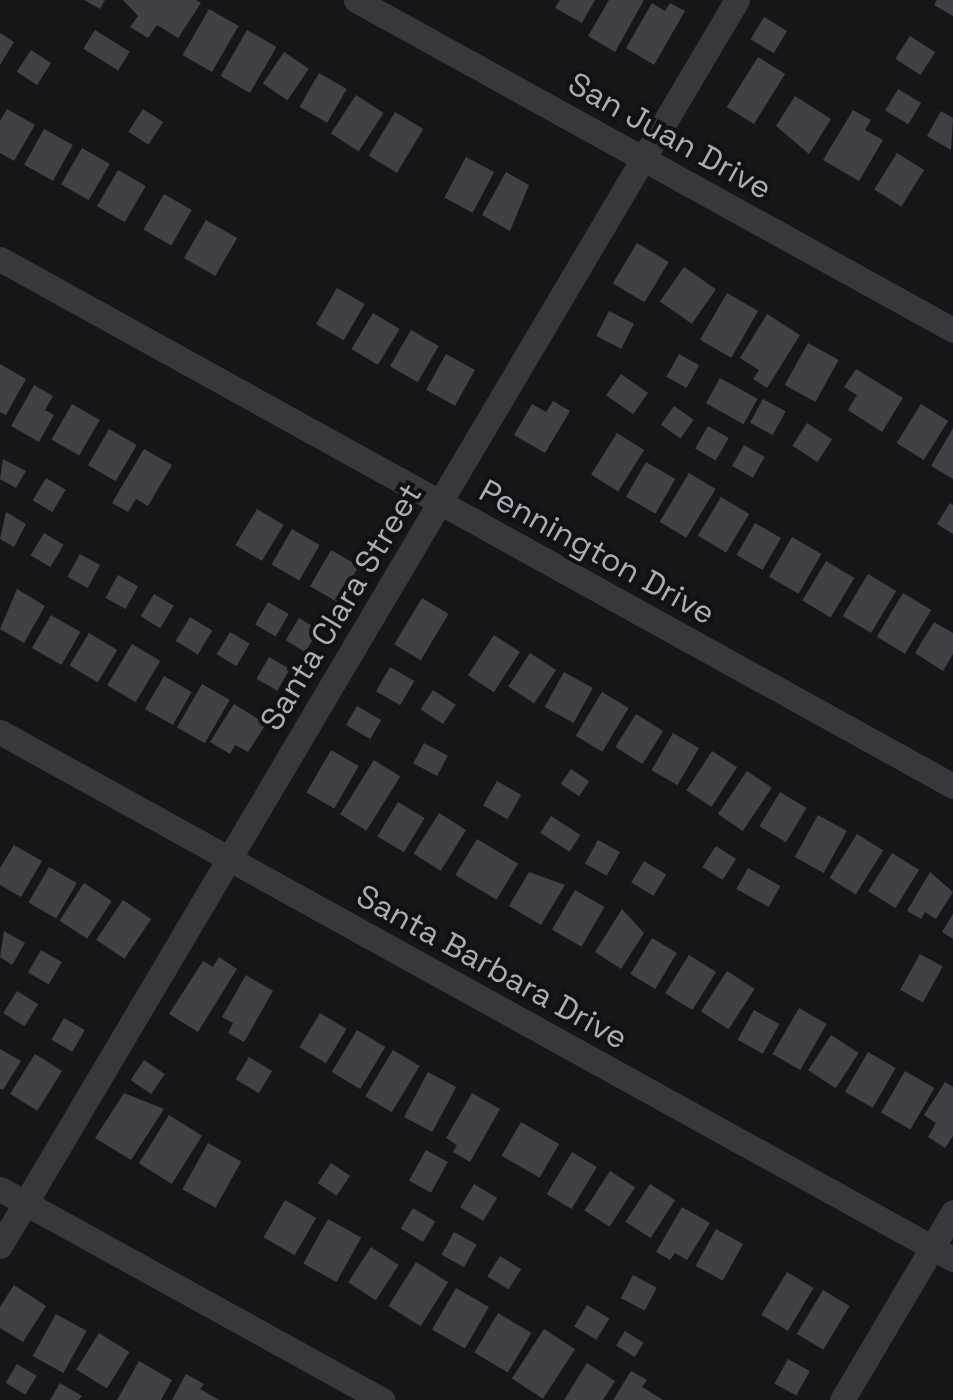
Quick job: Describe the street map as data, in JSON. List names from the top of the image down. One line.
{"streets":{"street":["San Juan Drive","Pennington Drive","Santa Clara Street","Santa Barbara Drive"]},"crossings":[["San Juan Drive","Santa Clara Street"],["Pennington Drive","Santa Clara Street"],["Santa Clara Street","Santa Barbara Drive"]]}
